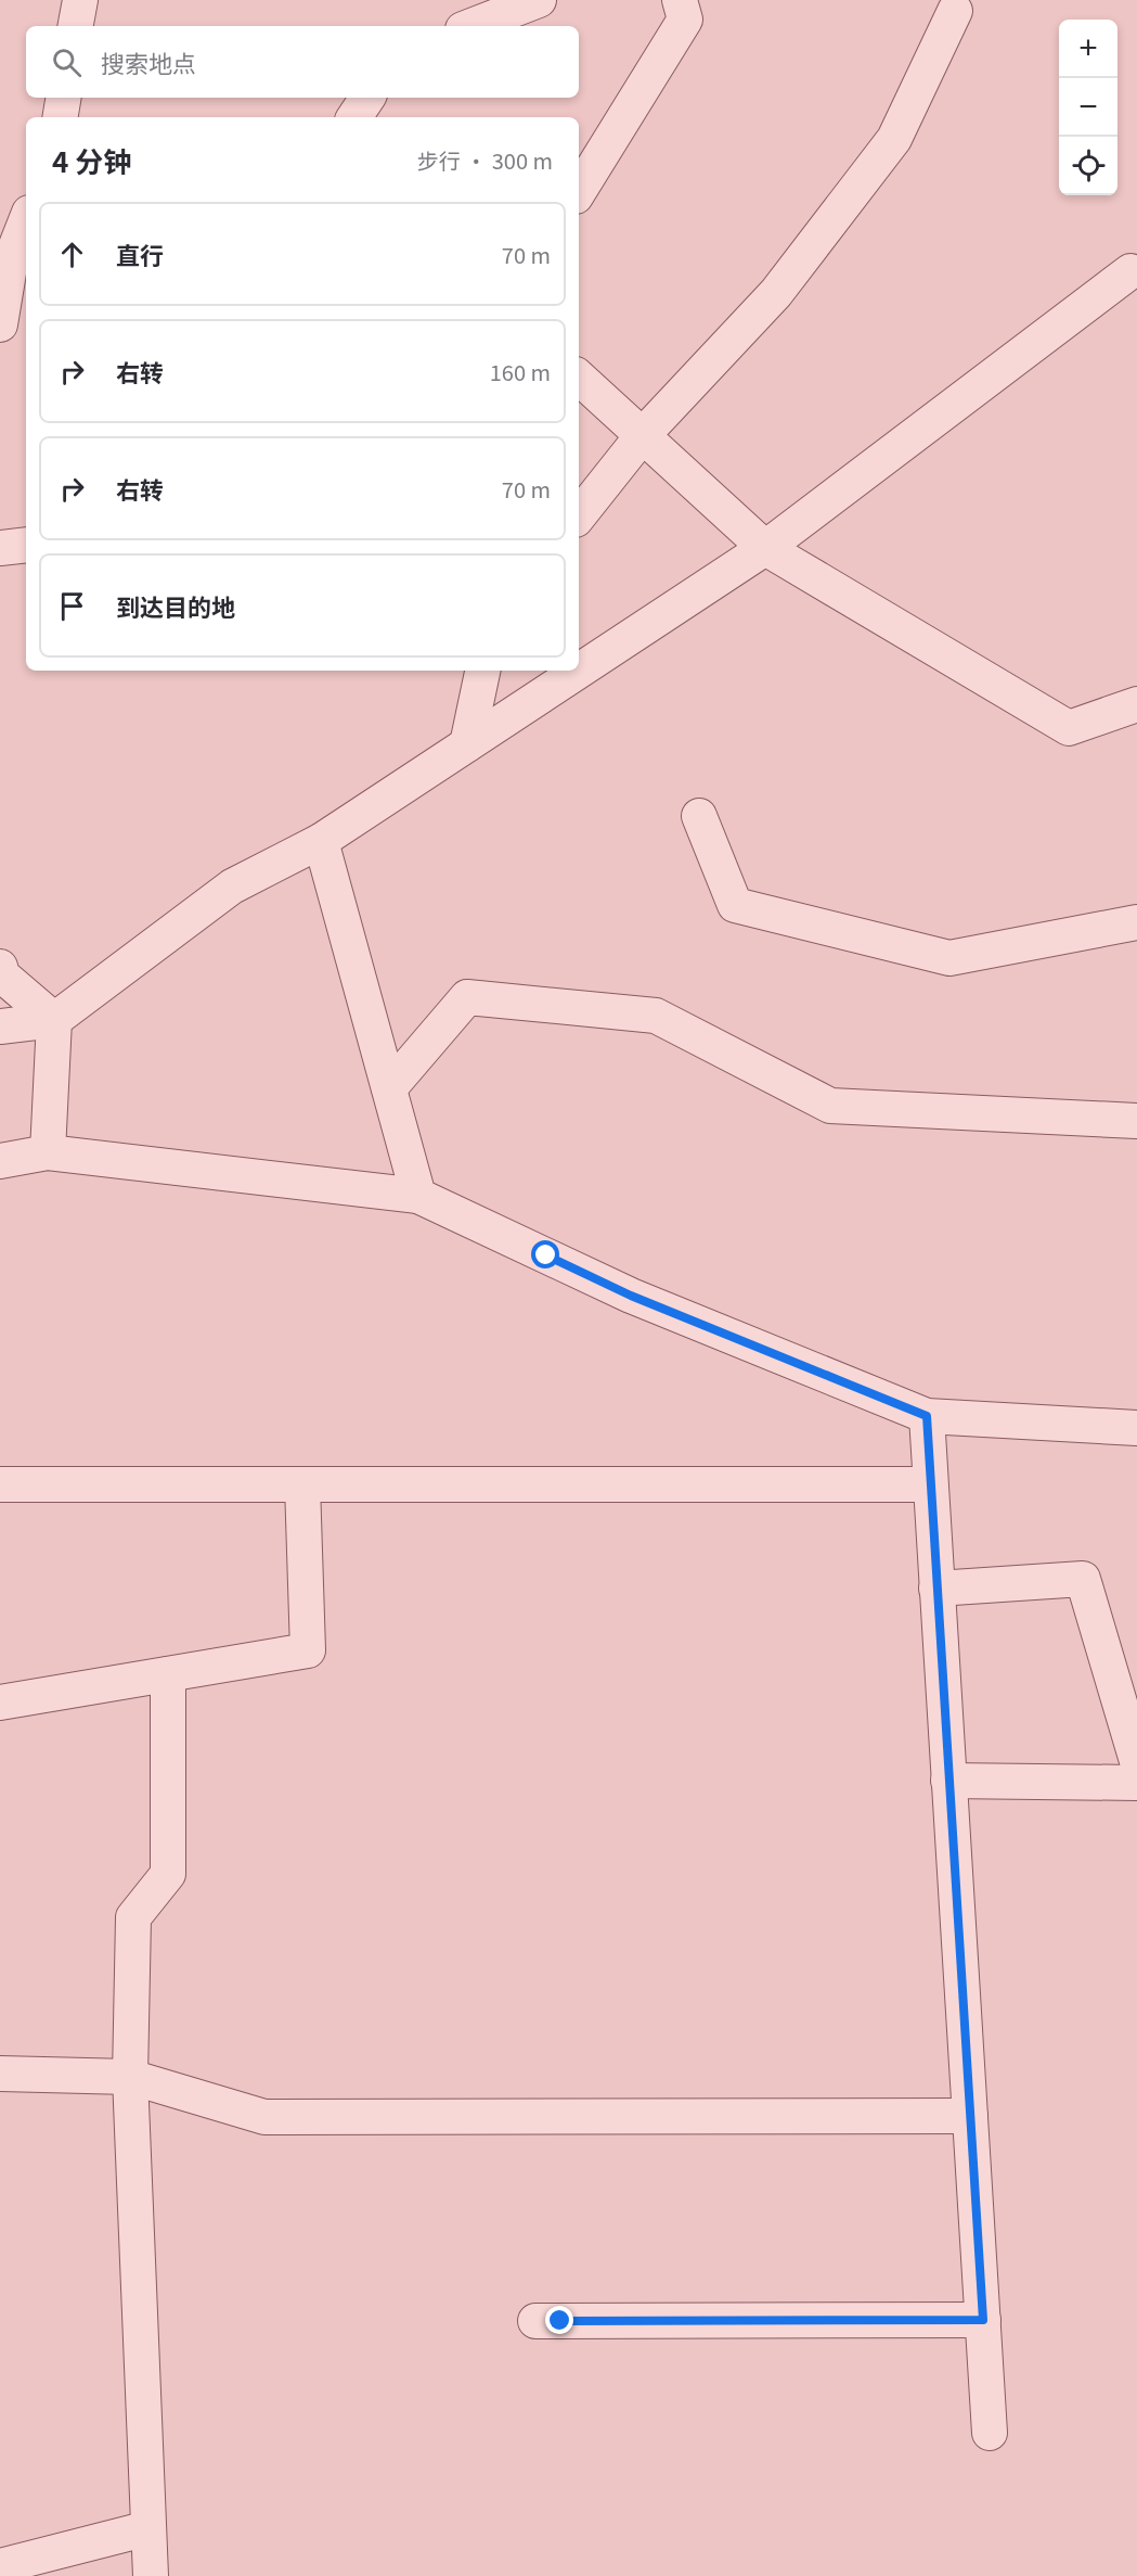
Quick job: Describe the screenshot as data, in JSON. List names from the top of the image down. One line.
{"page":{"map_buttons":["+","−"],"search":"搜索地点","heading":["4 分钟","步行 · 300 m"],"list":[["直行","70 m"],["右转","160 m"],["右转","70 m"],"到达目的地"]}}
